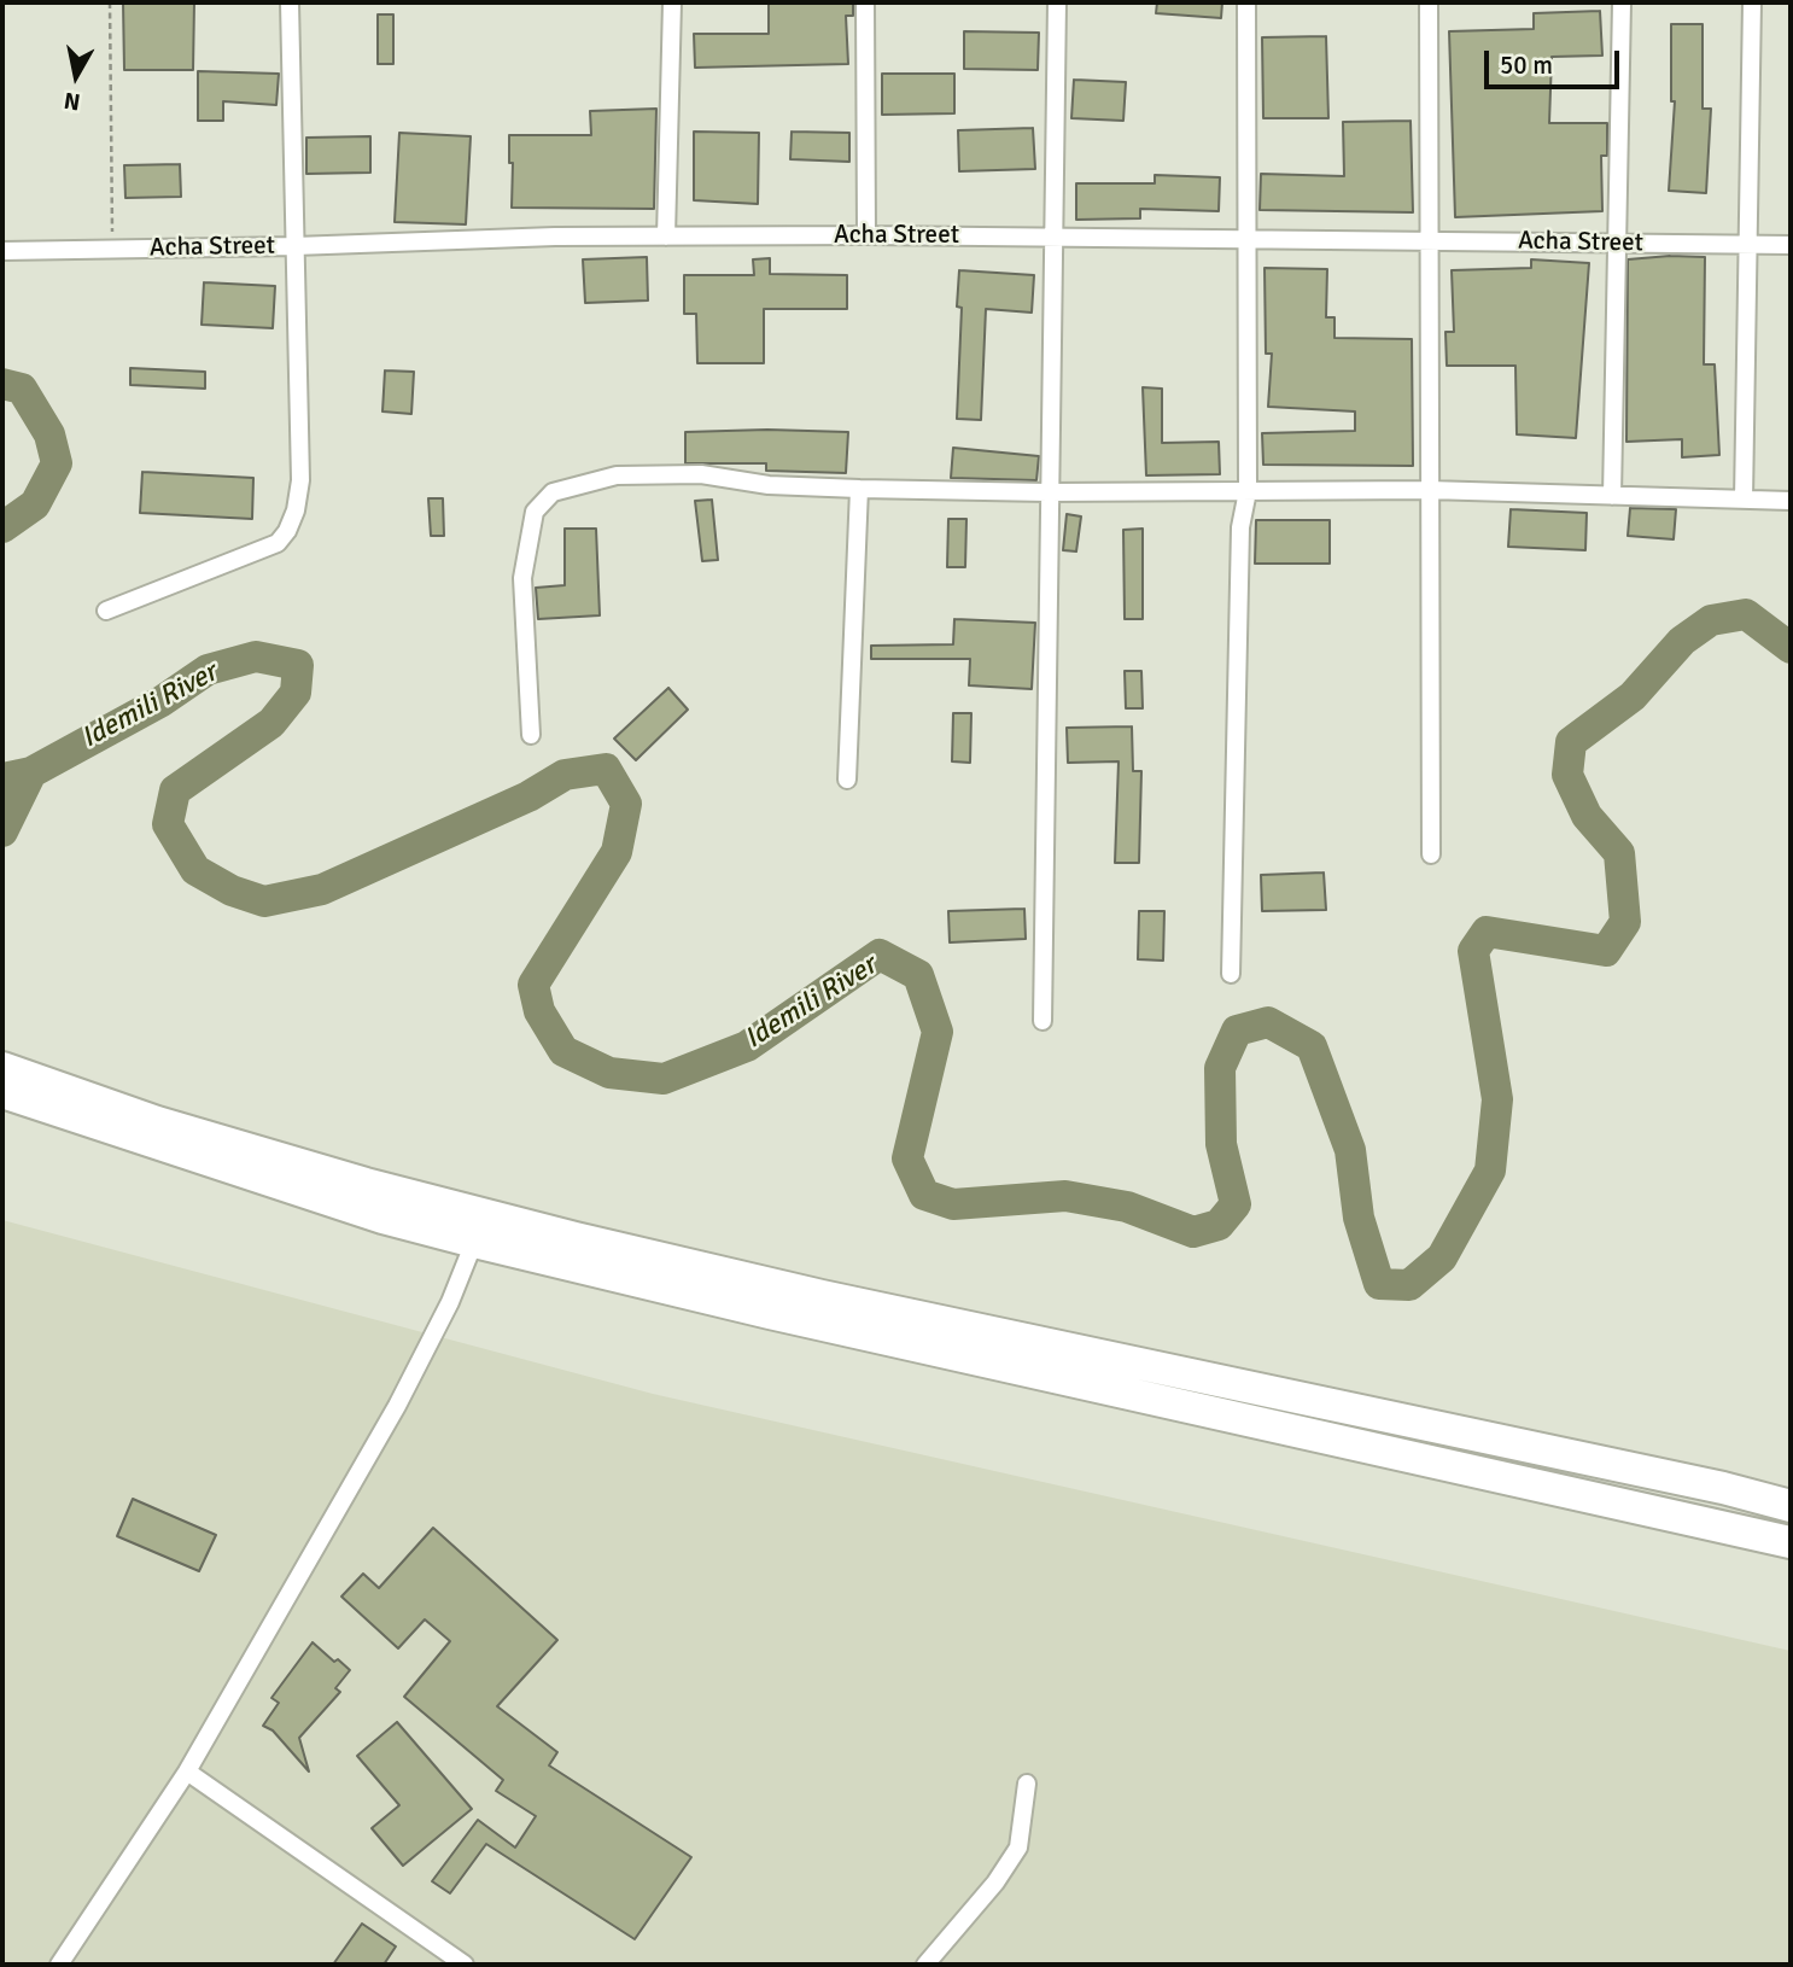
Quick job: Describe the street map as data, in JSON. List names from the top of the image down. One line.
{"streets":{"street":["Acha Street"]},"water":["Idemili River"],"scale_bar":"50 m","north":"bottom"}
